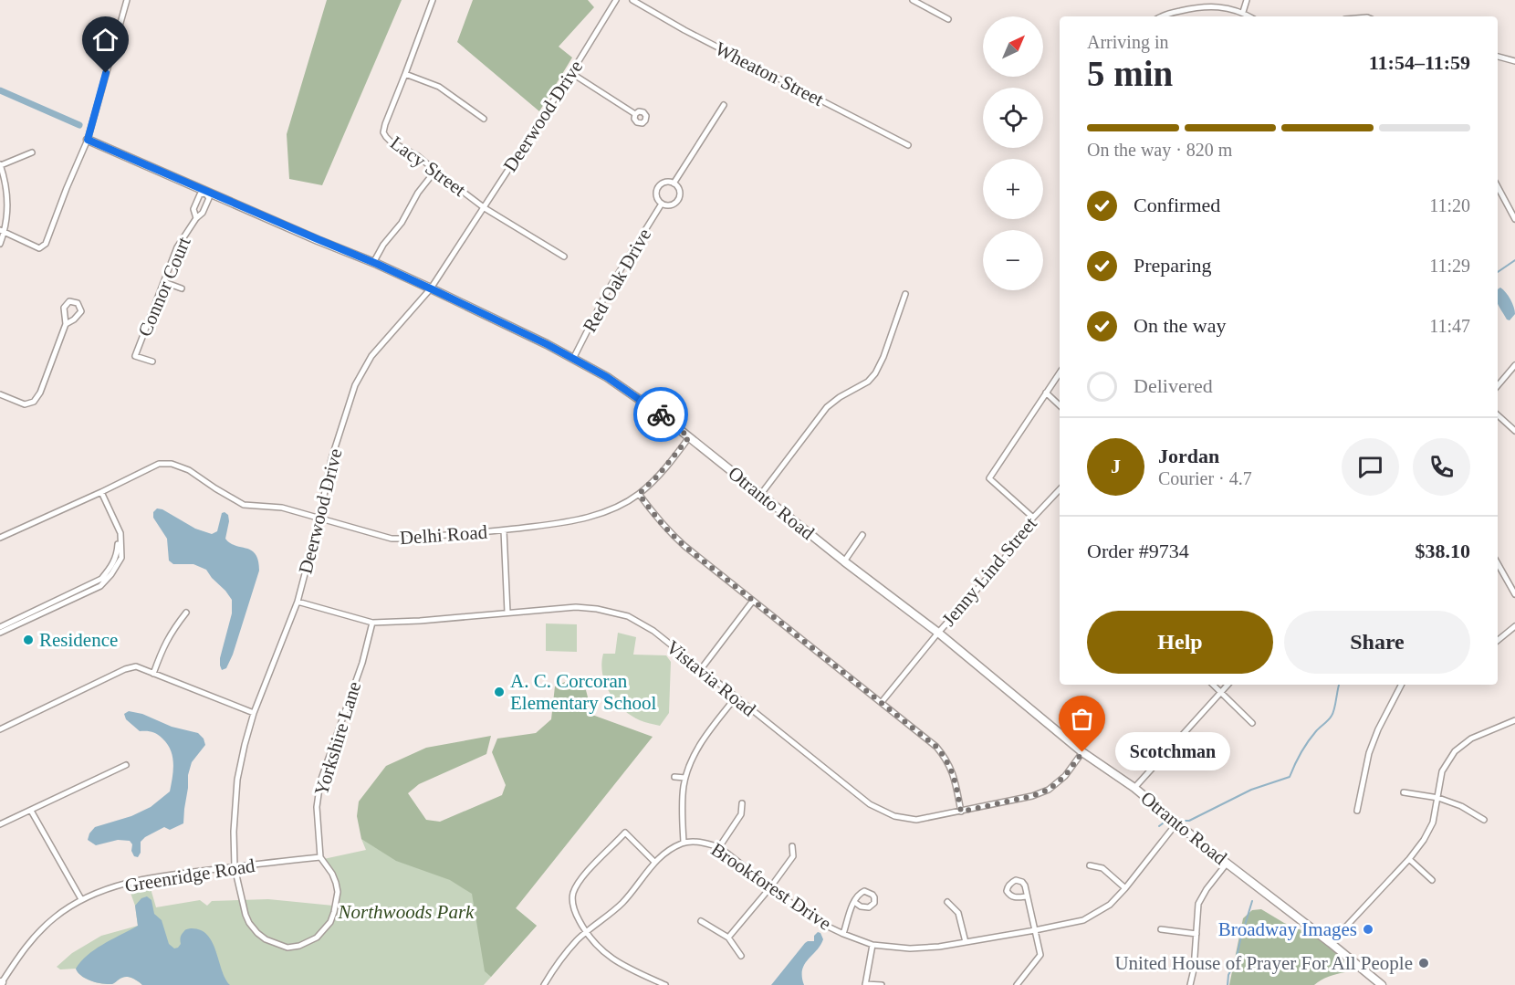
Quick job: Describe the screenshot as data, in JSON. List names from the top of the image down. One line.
{"streets":{"street":["Wheaton Street","Deerwood Drive","Lacy Street","Red Oak Drive","Connor Court","Otranto Road","Delhi Road","Jenny Lind Street","Vistavia Road","Yorkshire Lane","Greenridge Road","Brookforest Drive"]},"crossings":[["Deerwood Drive","Lacy Street"],["Deerwood Drive","Otranto Road"],["Deerwood Drive","Delhi Road"],["Deerwood Drive","Vistavia Road"],["Deerwood Drive","Yorkshire Lane"],["Deerwood Drive","Greenridge Road"],["Red Oak Drive","Otranto Road"],["Connor Court","Otranto Road"],["Otranto Road","Delhi Road"],["Otranto Road","Jenny Lind Street"],["Otranto Road","Vistavia Road"],["Otranto Road","Brookforest Drive"],["Vistavia Road","Yorkshire Lane"],["Yorkshire Lane","Greenridge Road"]],"parks":["Northwoods Park"],"places":["Residence","A. C. Corcoran Elementary School","Scotchman","Broadway Images","United House of Prayer For All People"],"north":"top right","page":{"map_buttons":["+","−"],"heading":["5 min","Arriving in","11:54–11:59"],"panel":["Jordan","Courier · 4.7","Order #9734","$38.10"],"bar":"On the way · 820 m","list":[["Confirmed","11:20"],["Preparing","11:29"],["On the way","11:47"],"Delivered"],"round":"J","buttons":["Help","Share"],"bubble":"Scotchman"}}
